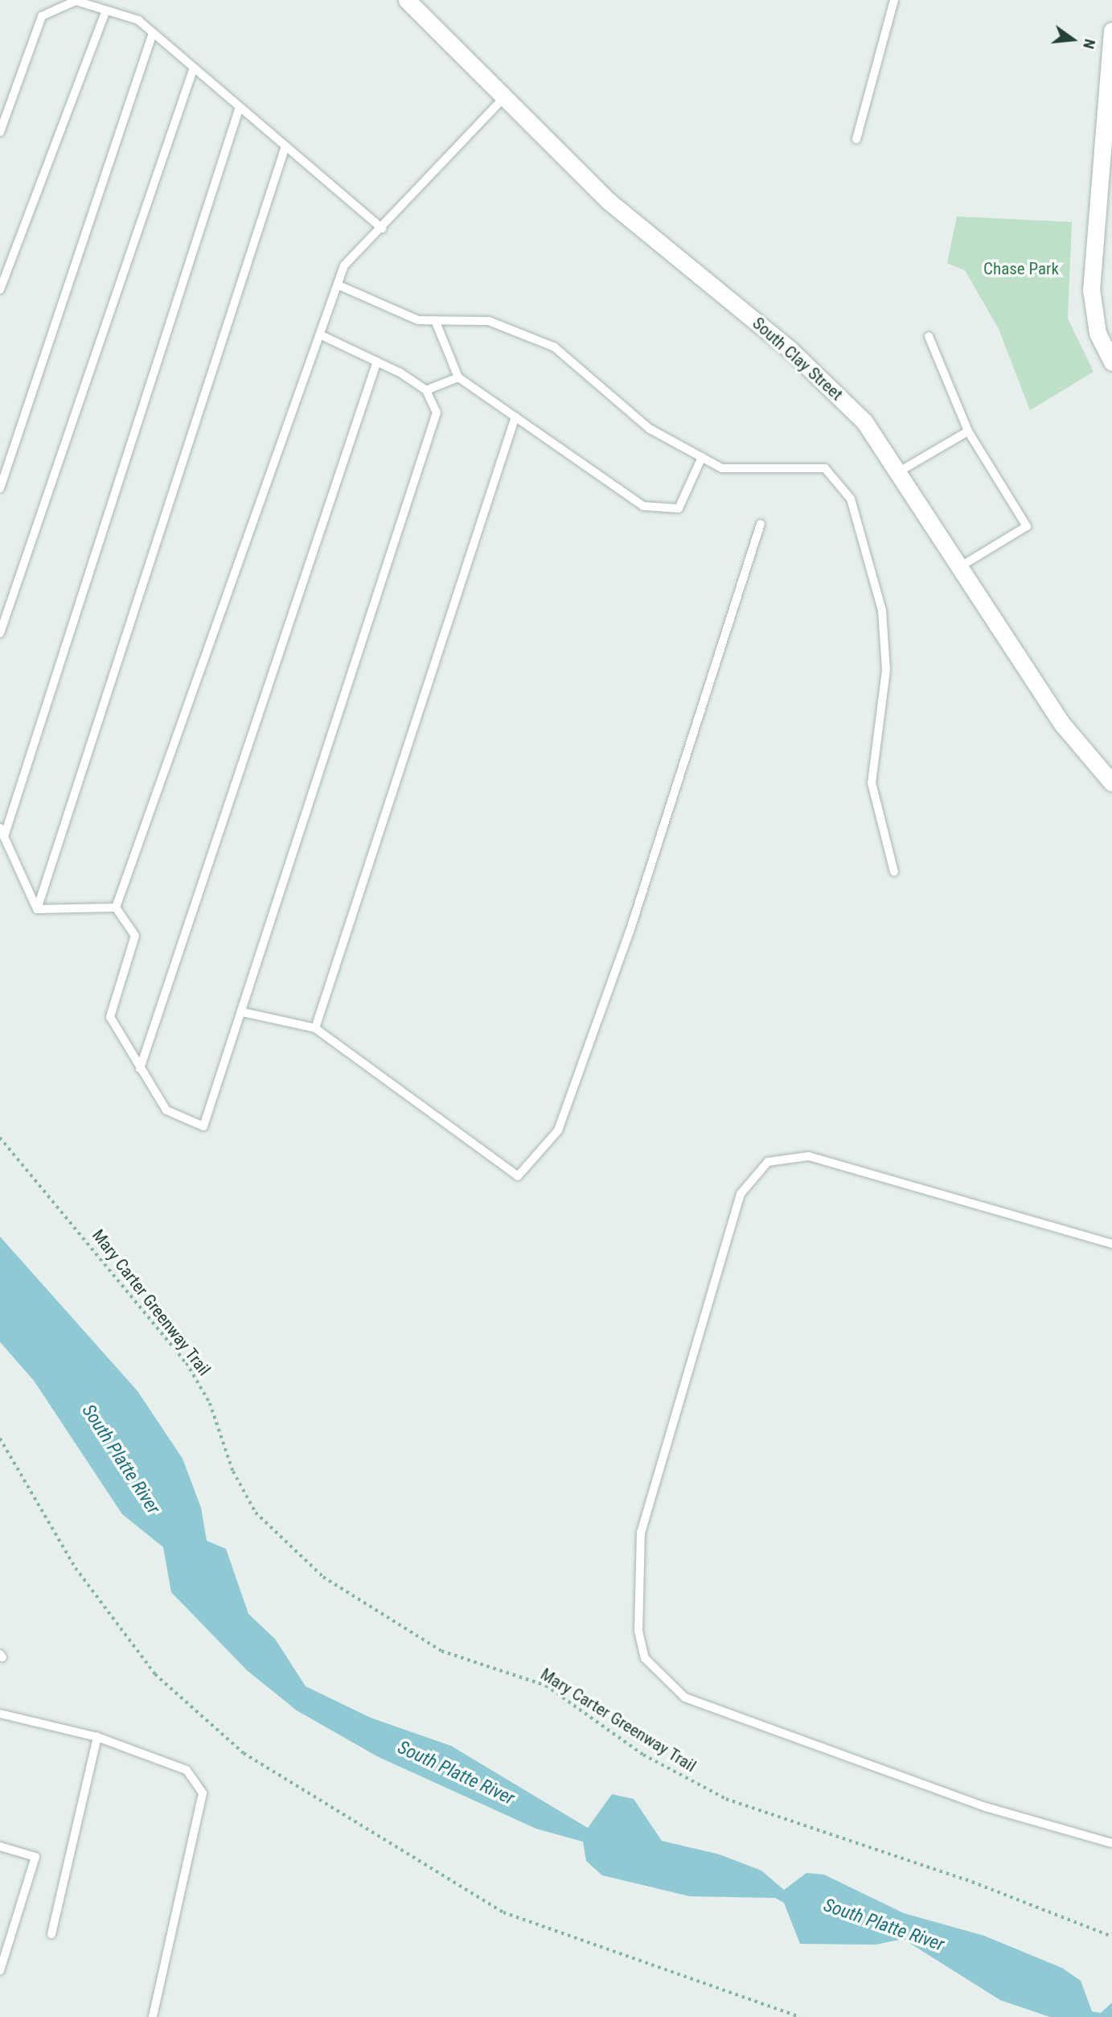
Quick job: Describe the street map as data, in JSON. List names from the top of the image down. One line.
{"streets":{"street":["South Clay Street"],"path":["Mary Carter Greenway Trail"]},"water":["South Platte River"],"parks":["Chase Park"],"north":"right"}
